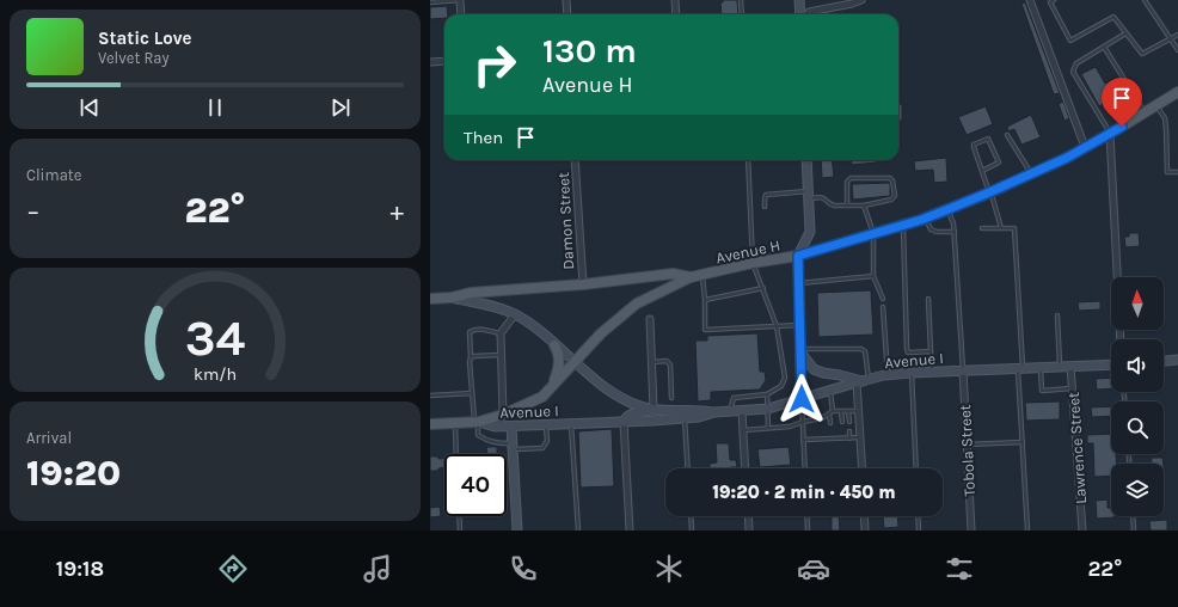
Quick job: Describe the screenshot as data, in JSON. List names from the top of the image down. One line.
{"streets":{"main road":["Avenue H","Avenue I"],"street":["Damon Street","Lawrence Street","Tobola Street"]},"crossings":[["Damon Street","Avenue H"],["Avenue H","Avenue I"],["Avenue I","Lawrence Street"],["Avenue I","Tobola Street"]],"north":"top","page":{"turn":["130 m","Avenue H"],"song":["Static Love","Velvet Ray"],"then":"Then","tile":["Climate",["Arrival","19:20"]],"heat":["−","22°","+"],"limit":"40","trip":"19:20 · 2 min · 450 m","tabs":["19:18","22°"],"gauge":["34","km/h"]}}
